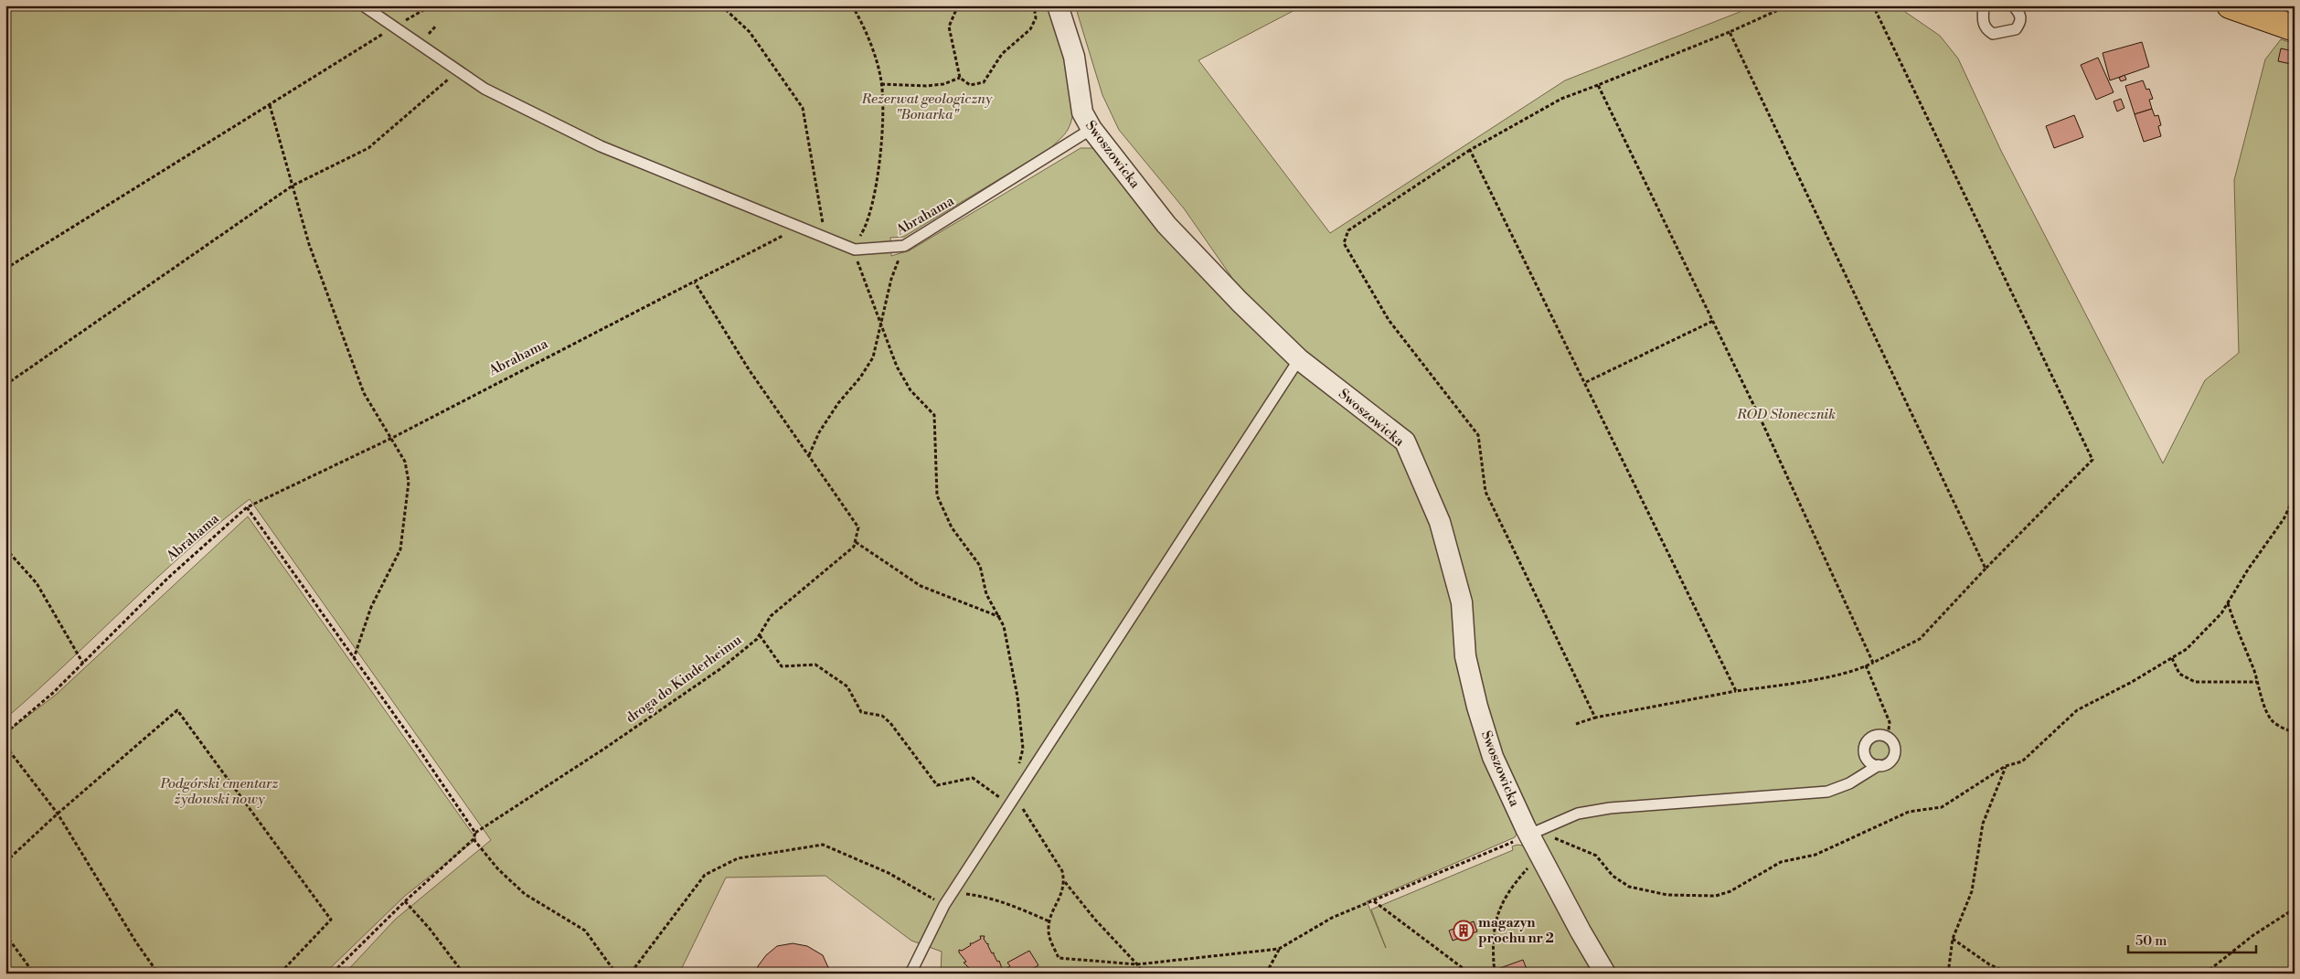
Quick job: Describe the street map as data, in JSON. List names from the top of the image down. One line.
{"streets":{"street":["Swoszowicka"],"lane":["Abrahama"],"path":["droga do Kinderheimu"]},"crossings":[["Swoszowicka","Abrahama"]],"parks":["Rezerwat geologiczny \"Bonarka\"","ROD Słonecznik","Podgórski cmentarz żydowski nowy"],"places":{"building":["magazyn prochu nr 2"]},"scale_bar":"50 m"}
